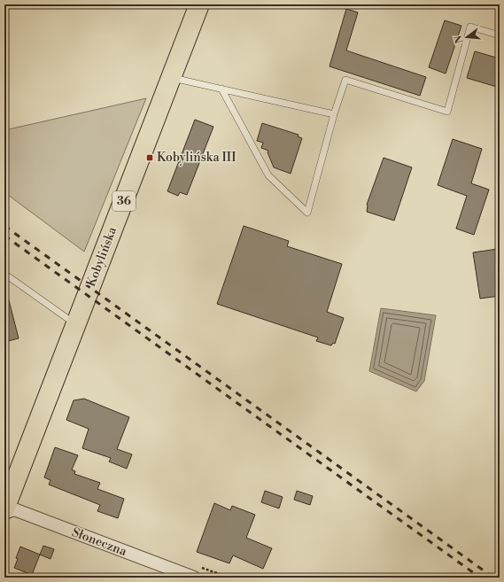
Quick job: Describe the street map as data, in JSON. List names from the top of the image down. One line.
{"streets":{"main road":["36","Kobylińska"],"street":["Słoneczna"]},"places":{"transit":["Kobylińska III"]},"north":"left"}
